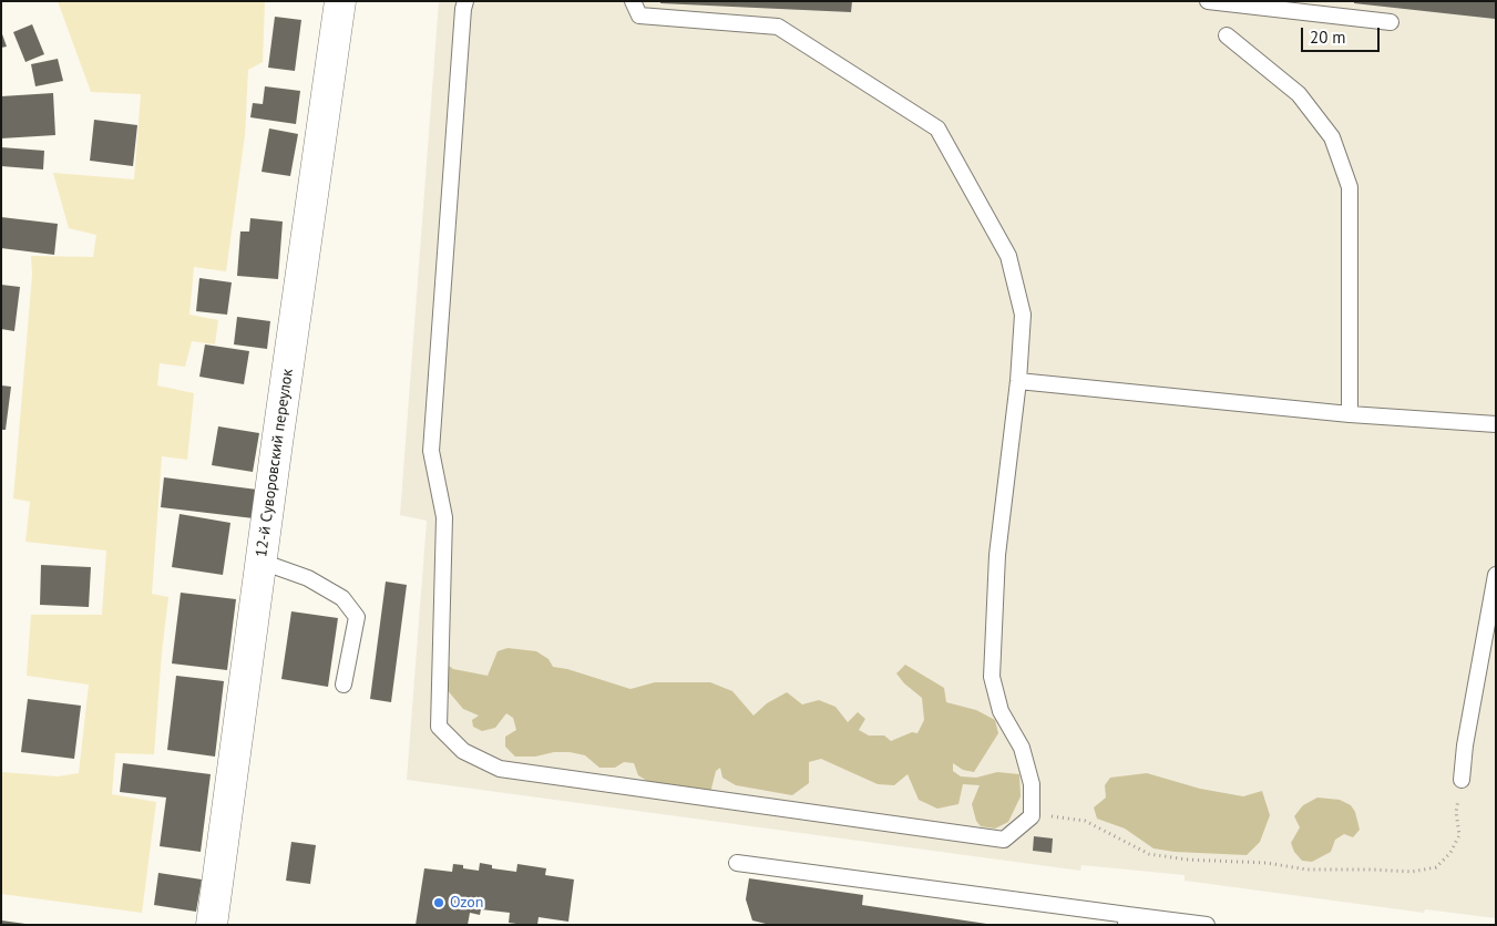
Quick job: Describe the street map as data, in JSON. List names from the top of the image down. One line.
{"streets":{"street":["12-й Суворовский переулок"]},"places":["Ozon"],"scale_bar":"20 m"}
